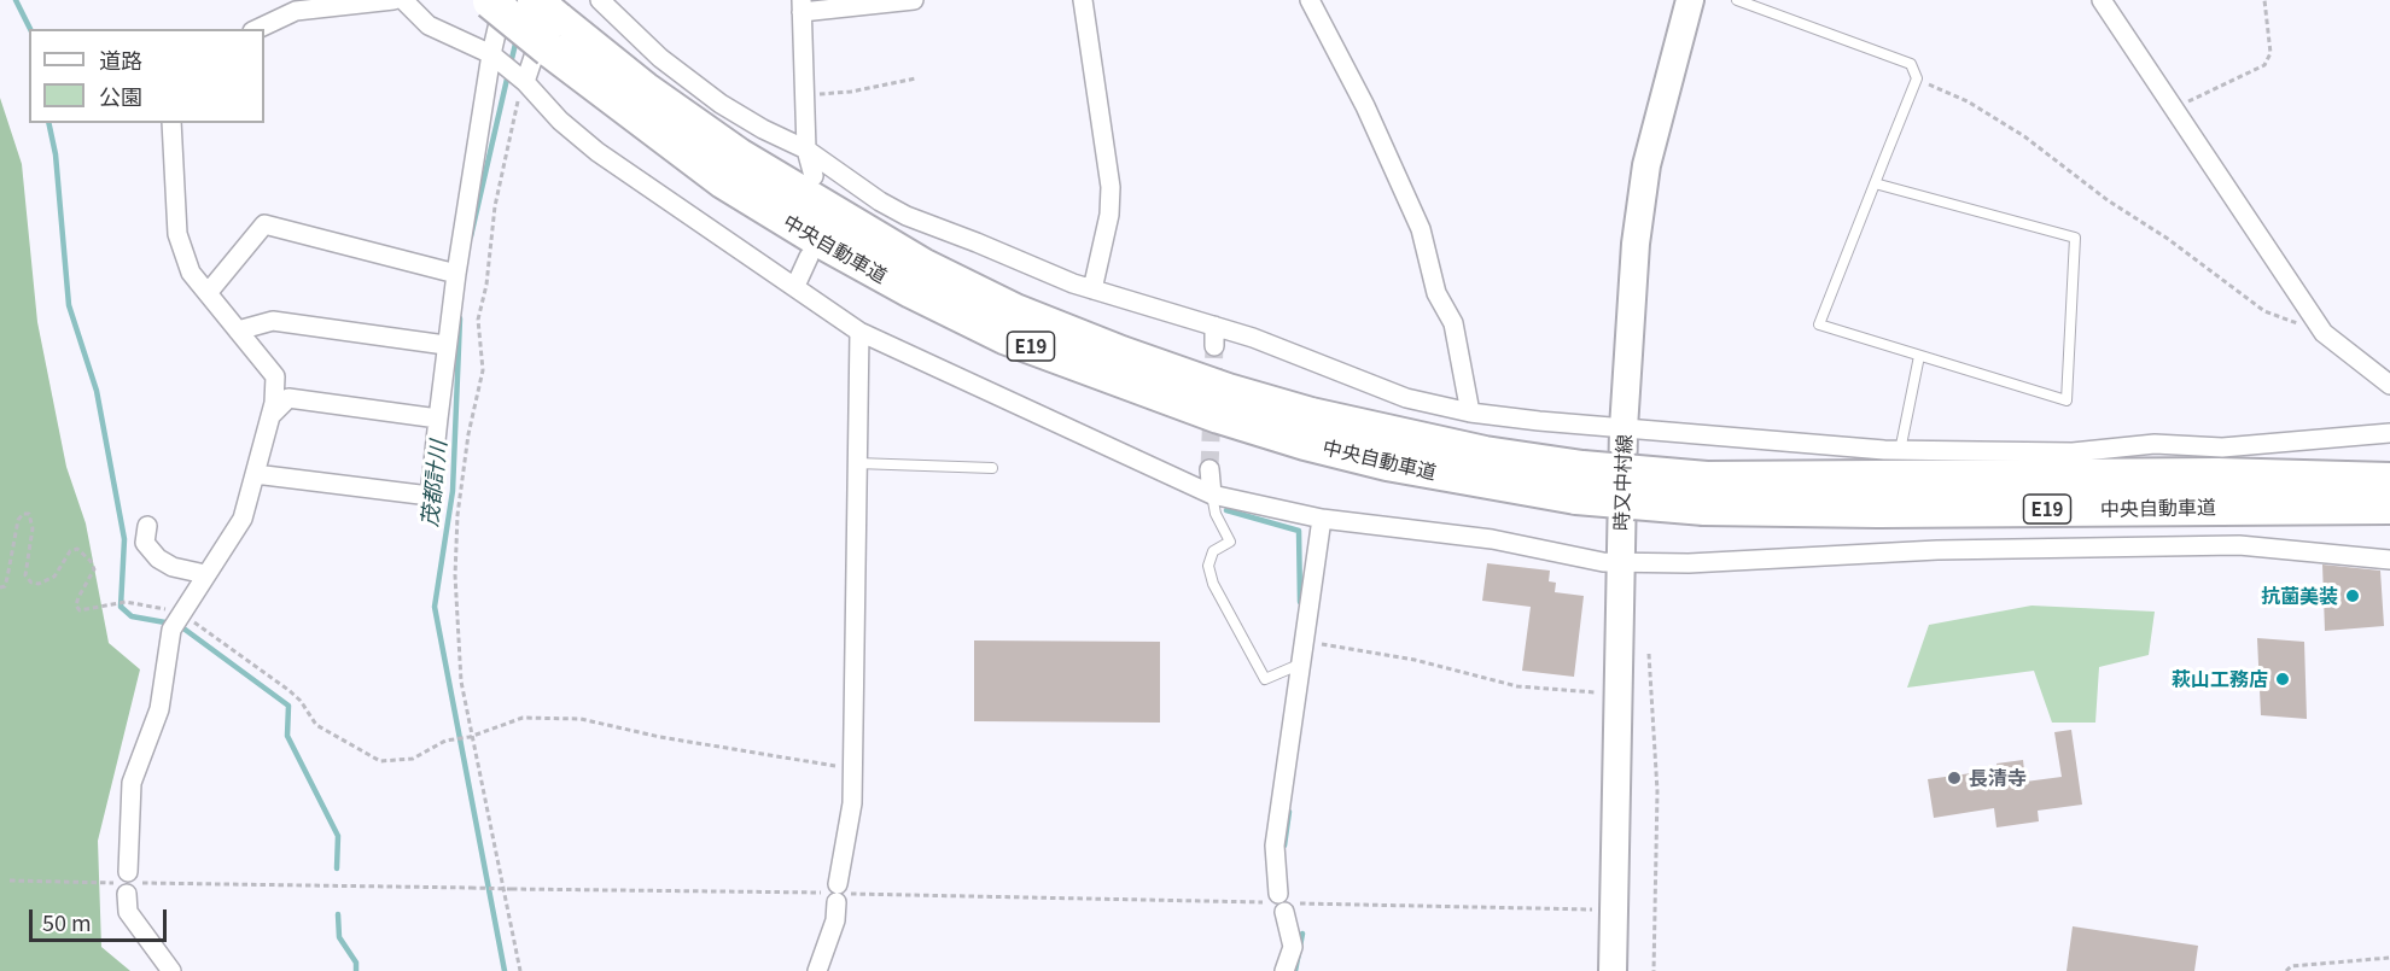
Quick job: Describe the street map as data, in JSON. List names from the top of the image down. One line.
{"streets":{"highway":["中央自動車道","E19"],"main road":["時又中村線"]},"water":["茂都計川"],"places":["抗菌美装","萩山工務店","長清寺"],"legend":["道路","公園"],"scale_bar":"50 m"}
